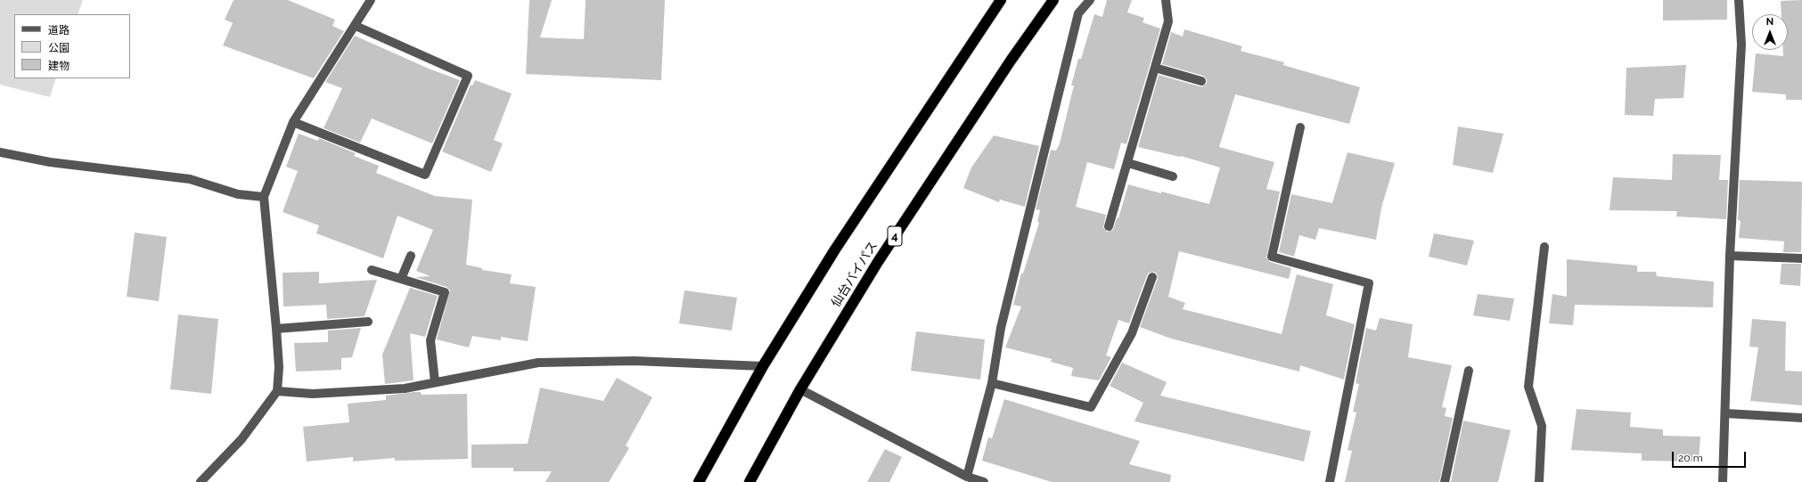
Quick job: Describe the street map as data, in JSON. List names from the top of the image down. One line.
{"streets":{"highway":["4","仙台バイパス"]},"legend":["道路","公園","建物"],"scale_bar":"20 m","north":"top"}
